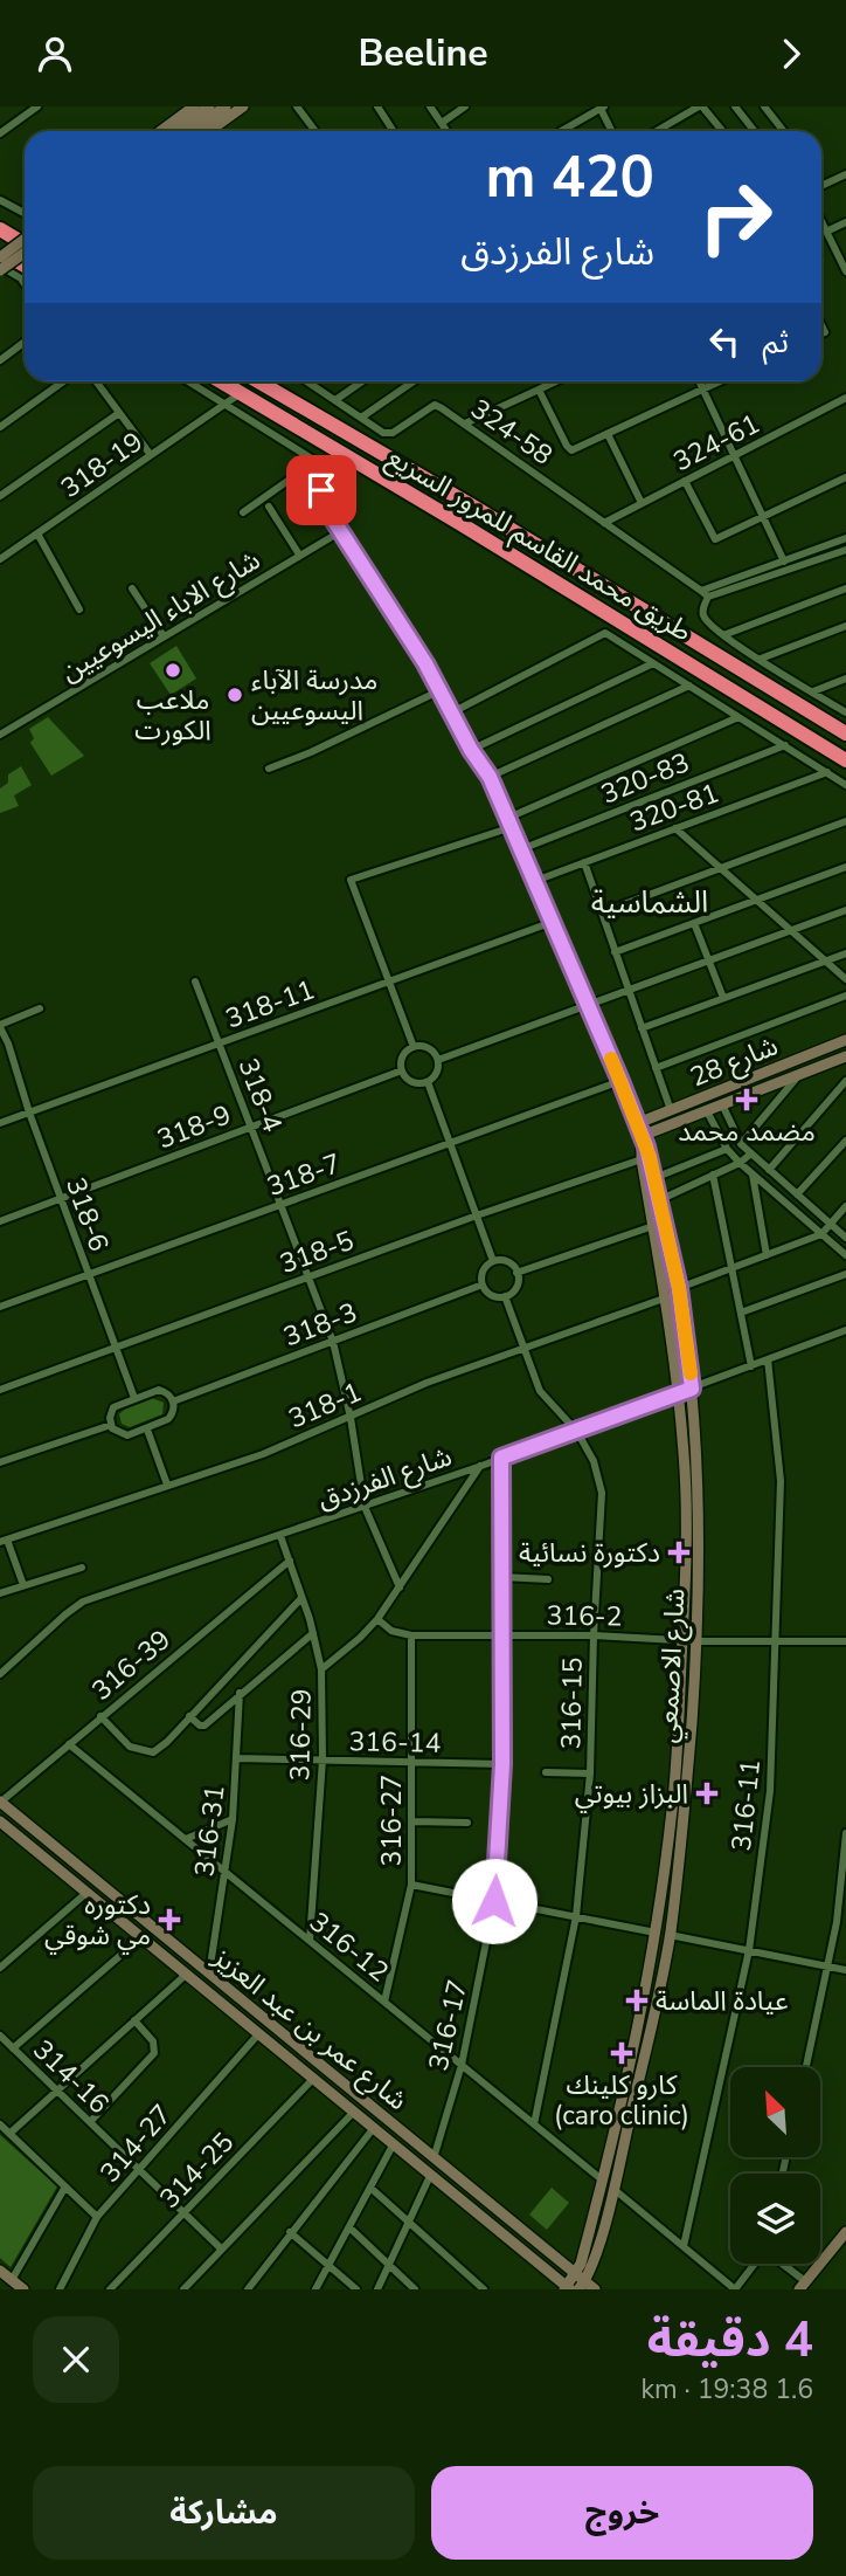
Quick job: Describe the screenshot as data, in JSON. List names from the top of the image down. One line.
{"streets":{"highway":["طريق محمد القاسم للمرور السريع"],"street":["324-58","324-61","318-19","شارع الاباء اليسوعيين","320-83","320-81","318-11","شارع 28","318-4","318-9","318-7","318-6","318-5","318-3","318-1","شارع الفرزدق","316-2","316-39","شارع الاصمعي","316-15","316-29","316-14","316-11","316-27","316-31","316-12","316-17","شارع عمر بن عبد العزيز","314-16","314-27","314-25"]},"crossings":[["324-58","324-61"],["318-19","طريق محمد القاسم للمرور السريع"],["شارع الاباء اليسوعيين","شارع الاصمعي"],["320-83","شارع الاصمعي"],["320-81","شارع الاصمعي"],["318-11","318-4"],["318-11","318-6"],["318-11","شارع الاصمعي"],["شارع 28","شارع الاصمعي"],["318-4","318-9"],["318-4","318-7"],["318-4","318-5"],["318-4","318-3"],["318-4","318-1"],["318-4","شارع الفرزدق"],["318-9","318-6"],["318-7","318-6"],["318-7","شارع الاصمعي"],["318-6","318-5"],["318-5","شارع الاصمعي"],["318-3","316-15"],["318-1","شارع الاصمعي"],["318-1","316-15"],["شارع الفرزدق","شارع الاصمعي"],["شارع الفرزدق","316-15"],["شارع الفرزدق","316-29"],["شارع الفرزدق","316-11"],["شارع الفرزدق","316-17"],["316-2","شارع الاصمعي"],["316-2","316-15"],["316-2","316-11"],["316-2","316-27"],["316-2","316-17"],["316-39","316-29"],["316-39","316-12"],["316-39","شارع عمر بن عبد العزيز"],["شارع الاصمعي","316-12"],["شارع الاصمعي","شارع عمر بن عبد العزيز"],["316-15","316-12"],["316-29","316-14"],["316-29","316-12"],["316-14","316-27"],["316-14","316-31"],["316-14","316-17"],["316-27","316-12"],["316-31","316-12"],["316-31","شارع عمر بن عبد العزيز"],["316-12","316-17"],["316-17","شارع عمر بن عبد العزيز"],["شارع عمر بن عبد العزيز","314-27"],["شارع عمر بن عبد العزيز","314-25"],["314-16","314-27"],["314-16","314-25"]],"districts":["الشماسية"],"places":{"other":["ملاعب الكورت","مدرسة الآباء اليسوعيين"],"health":["مضمد محمد","دكتورة نسائية","البزاز بيوتي","دكتوره مي شوقي","عيادة الماسة","كارو كلينك (caro clinic)"]},"north":"top left","page":{"header":"Beeline","turn":["420 m","شارع الفرزدق"],"then":"ثم","heading":["4 دقيقة","1.6 km · 19:38"],"buttons":["خروج","مشاركة"]}}
